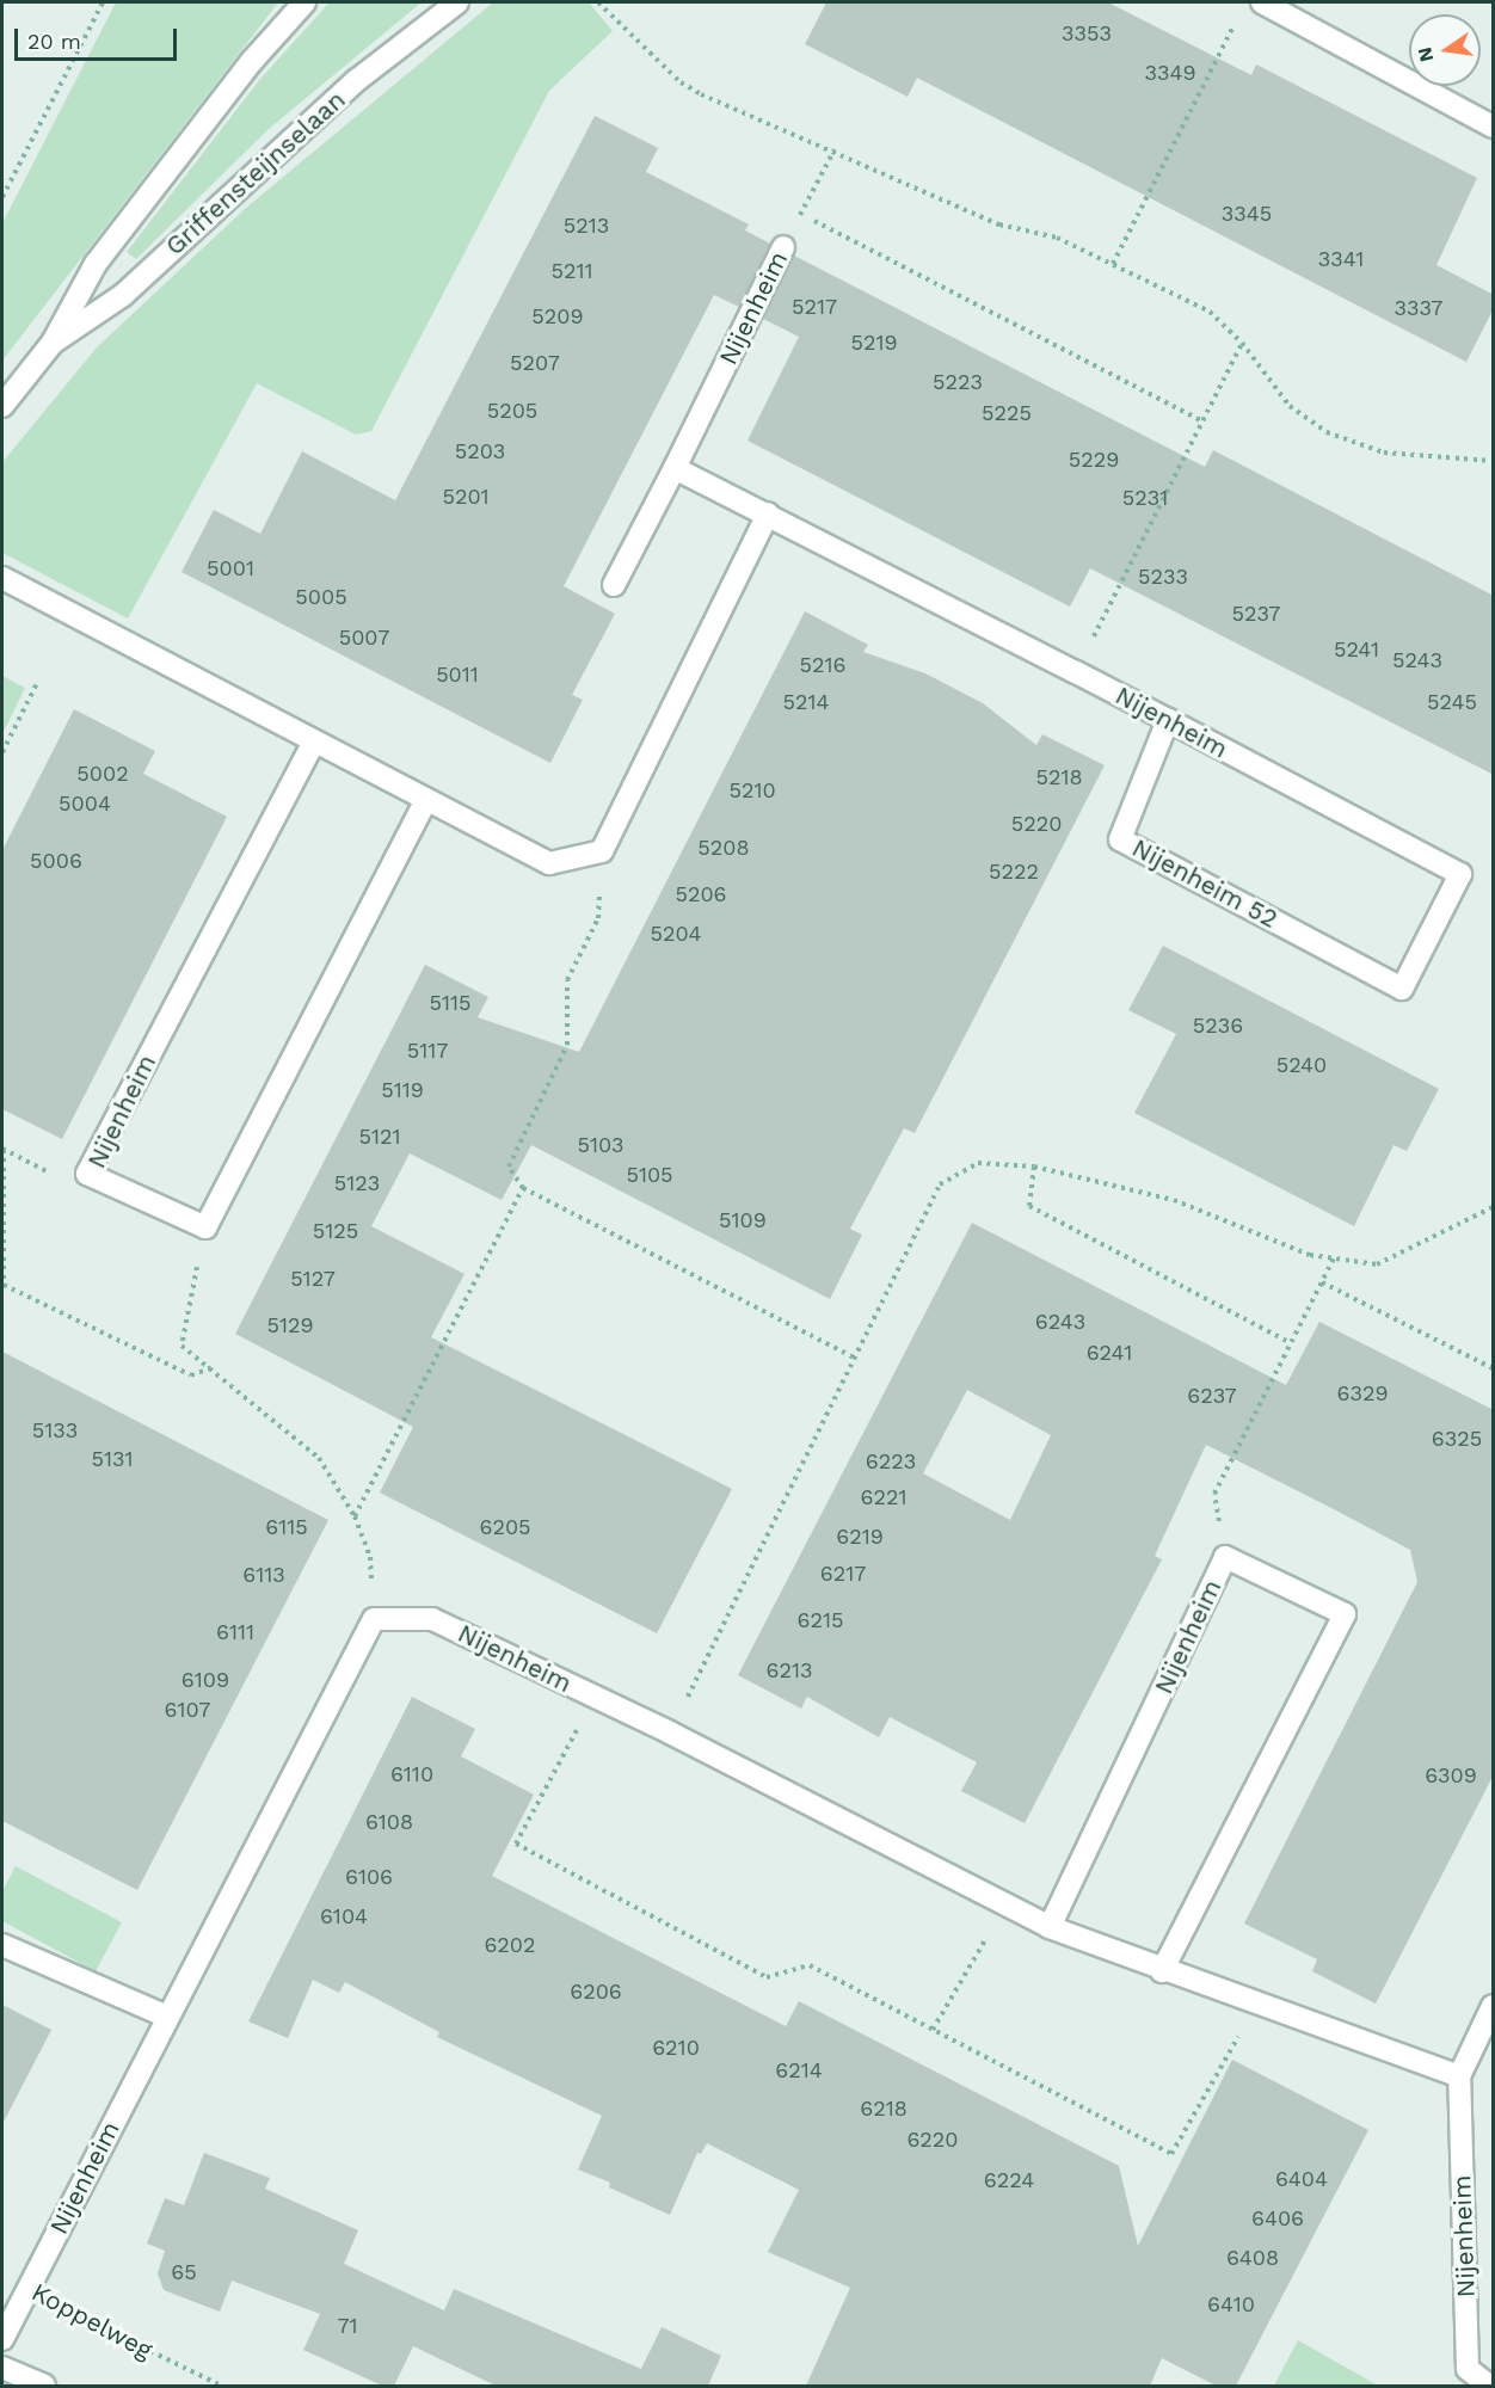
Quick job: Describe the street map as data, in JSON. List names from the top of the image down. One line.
{"streets":{"street":["Griffensteijnselaan","Nijenheim","Nijenheim 52"],"path":["Koppelweg"]},"crossings":[["Nijenheim","Nijenheim 52"],["Nijenheim","Koppelweg"]],"house_numbers":["3353","3349","3345","5213","3341","5211","5217","3337","5209","5219","5207","5223","5205","5225","5203","5229","5201","5231","5001","5233","5005","5237","5007","5241","5243","5216","5011","5214","5245","5002","5218","5210","5004","5220","5208","5006","5222","5206","5204","5115","5236","5117","5240","5119","5121","5103","5105","5123","5109","5125","5127","6243","5129","6241","6329","6237","5133","6325","5131","6223","6221","6115","6205","6219","6217","6113","6215","6111","6213","6109","6107","6110","6309","6108","6106","6104","6202","6206","6210","6214","6218","6220","6404","6224","6406","6408","65","6410","71"],"scale_bar":"20 m","north":"left"}
